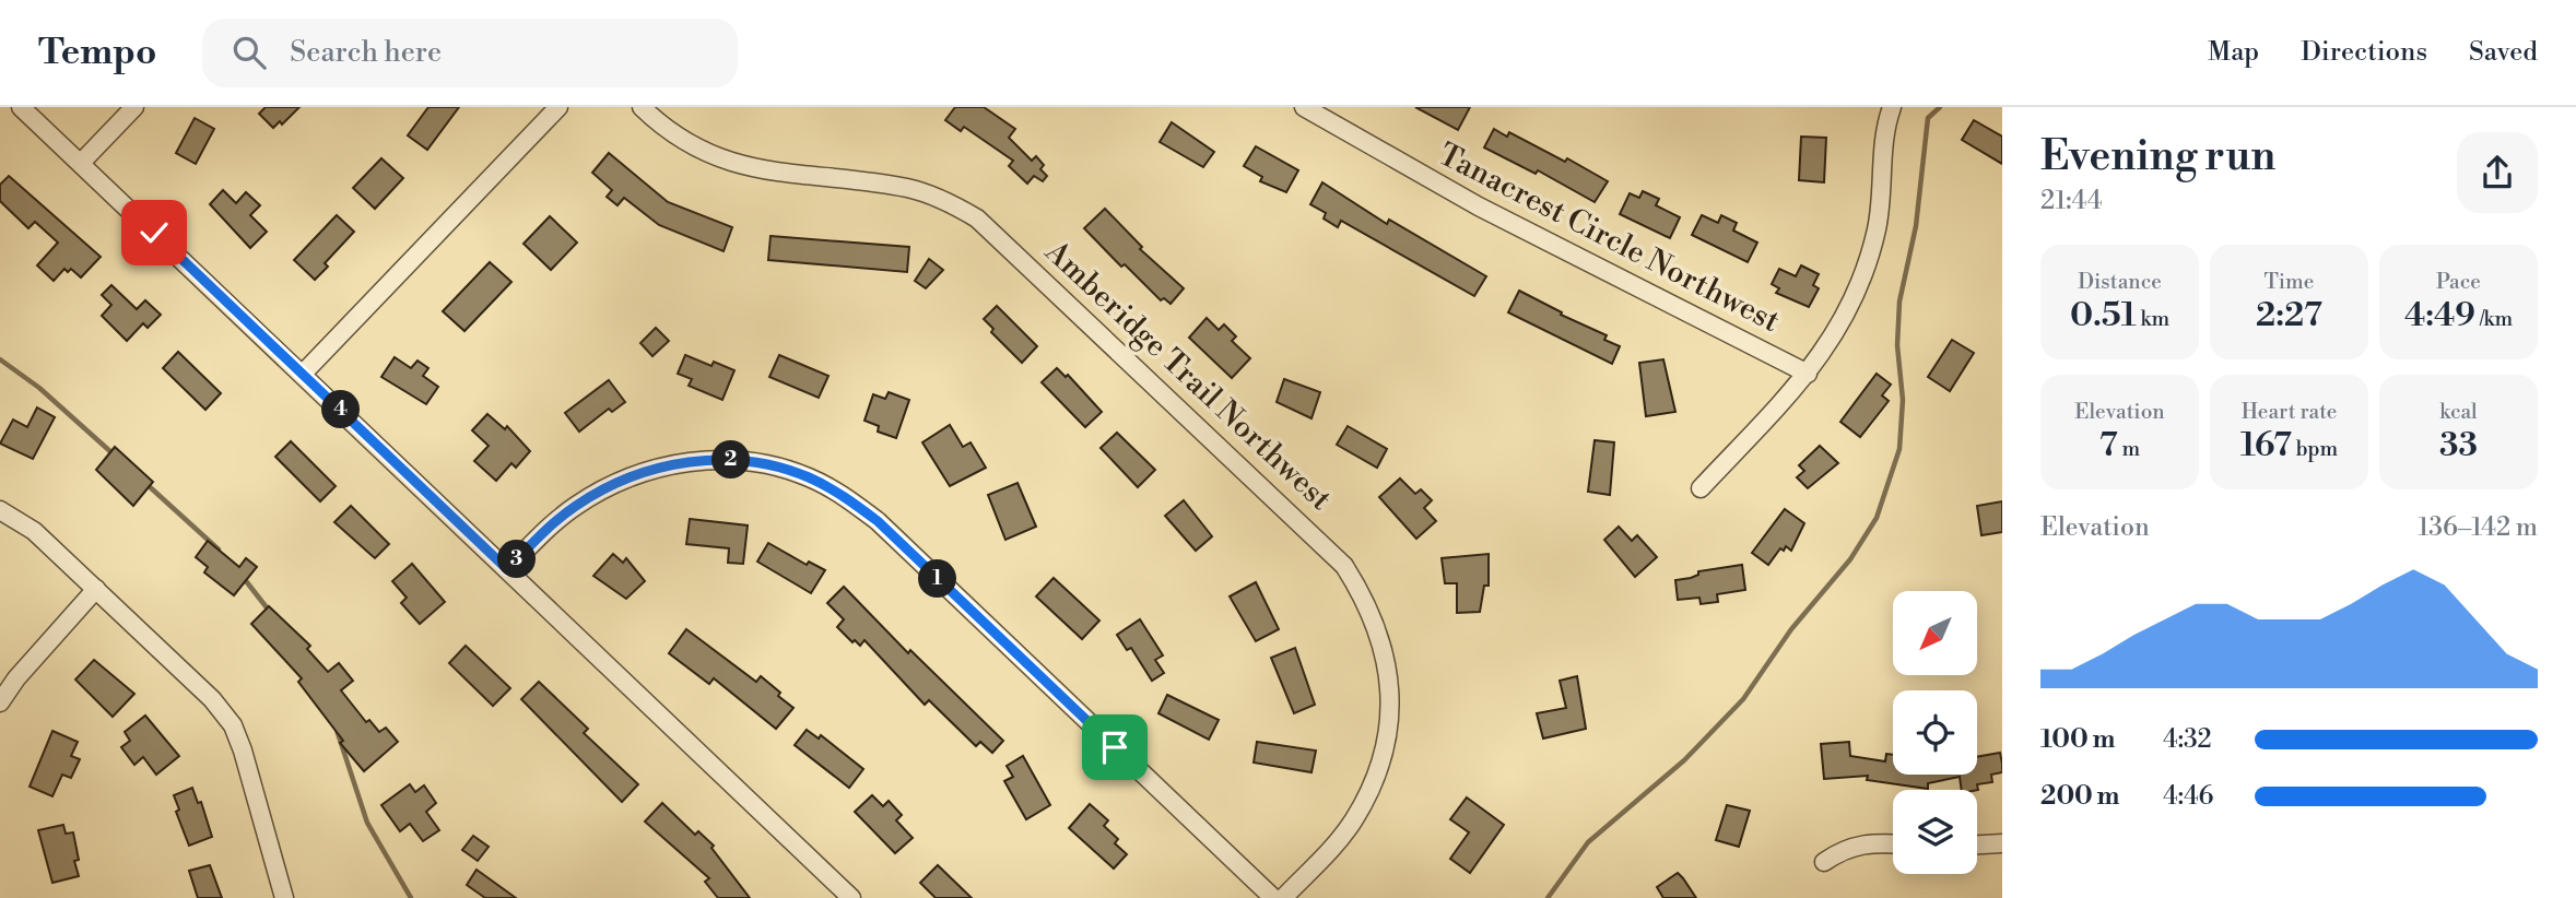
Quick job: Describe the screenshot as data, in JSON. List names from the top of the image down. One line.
{"streets":{"street":["Tanacrest Circle Northwest","Amberidge Trail Northwest"]},"north":"bottom left","page":{"header":"Tempo","search":"Search here","nav":["Map","Directions","Saved"],"heading":["Evening run","21:44"],"stats":[["Distance","0.51 km"],["Time","2:27"],["Pace","4:49 /km"],["Elevation","7 m"],["Heart rate","167 bpm"],["kcal","33"]],"pins":["4","2","3","1"],"chart":["Elevation","136–142 m"],"list":[{"name":"100 m","note":"4:32"},{"name":"200 m","note":"4:46"}]}}
